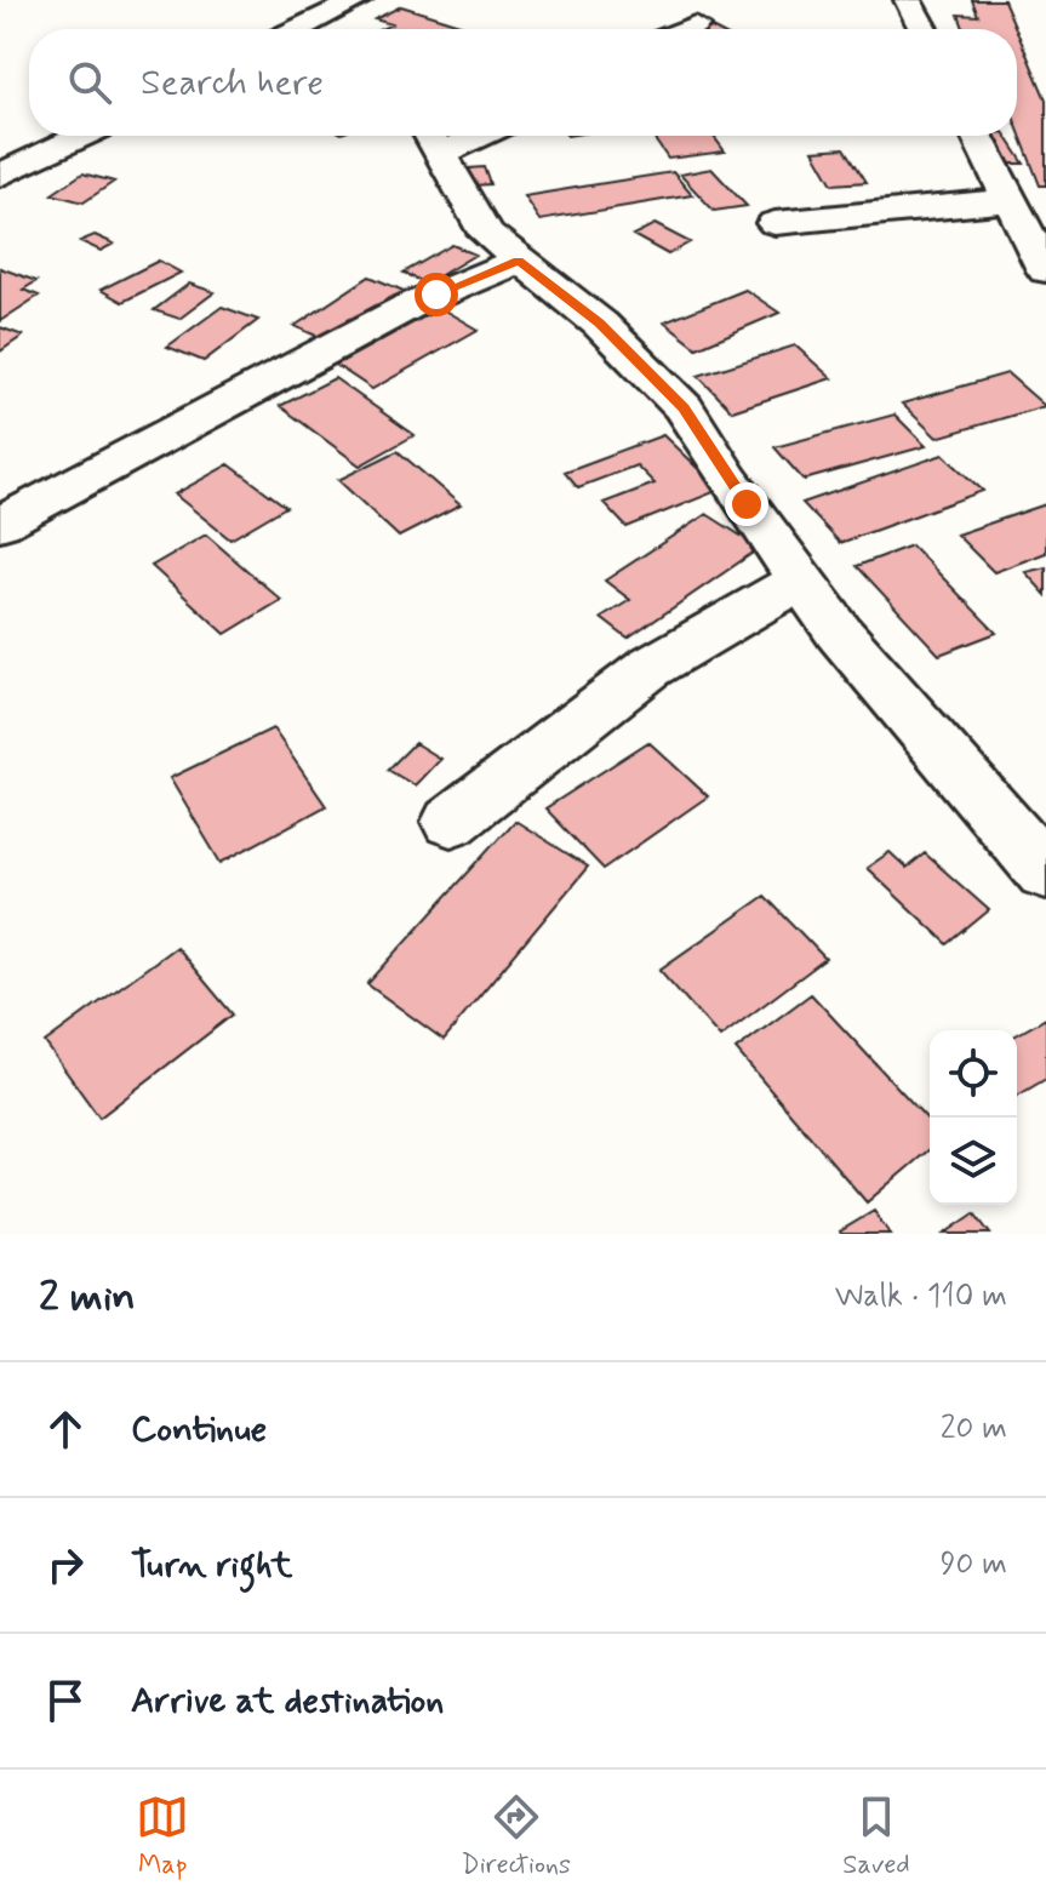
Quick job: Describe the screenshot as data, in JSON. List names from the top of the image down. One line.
{"page":{"search":"Search here","heading":["2 min","Walk · 110 m"],"list":[["Continue","20 m"],["Turn right","90 m"],"Arrive at destination"],"nav":["Map","Directions","Saved"]}}
